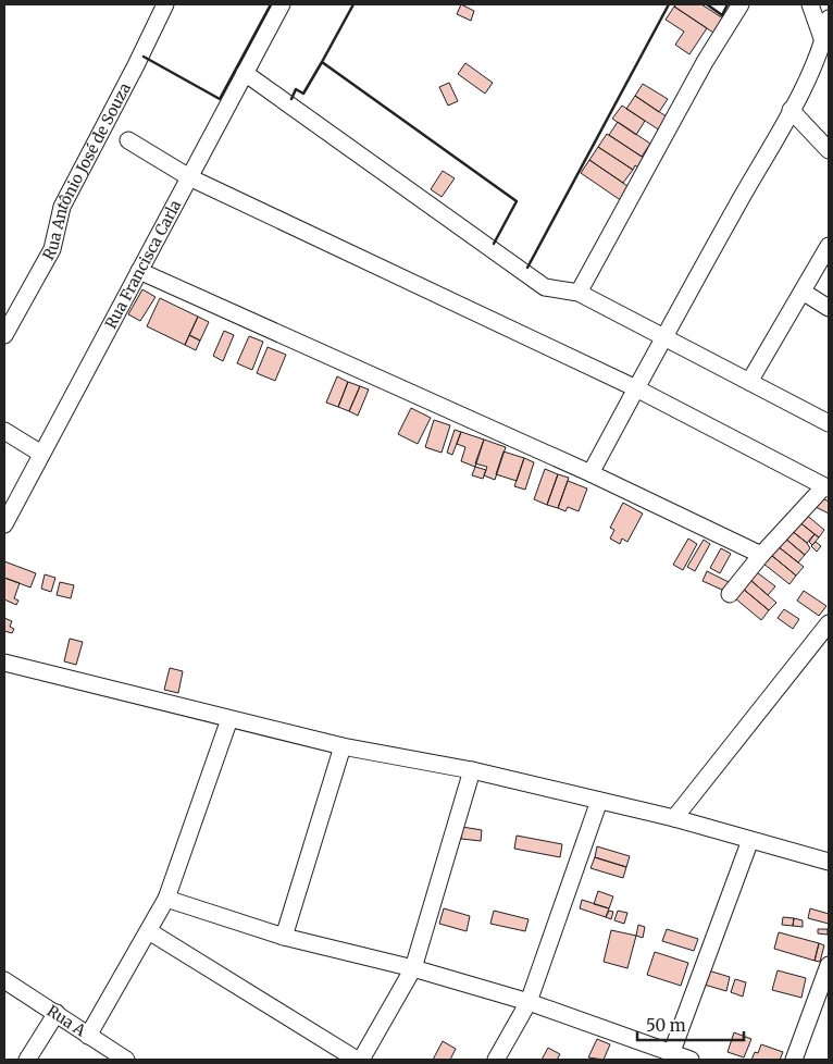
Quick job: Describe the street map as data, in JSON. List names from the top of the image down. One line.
{"streets":{"street":["Rua Antônio José de Souza","Rua Francisca Carla","Rua A"]},"scale_bar":"50 m"}
